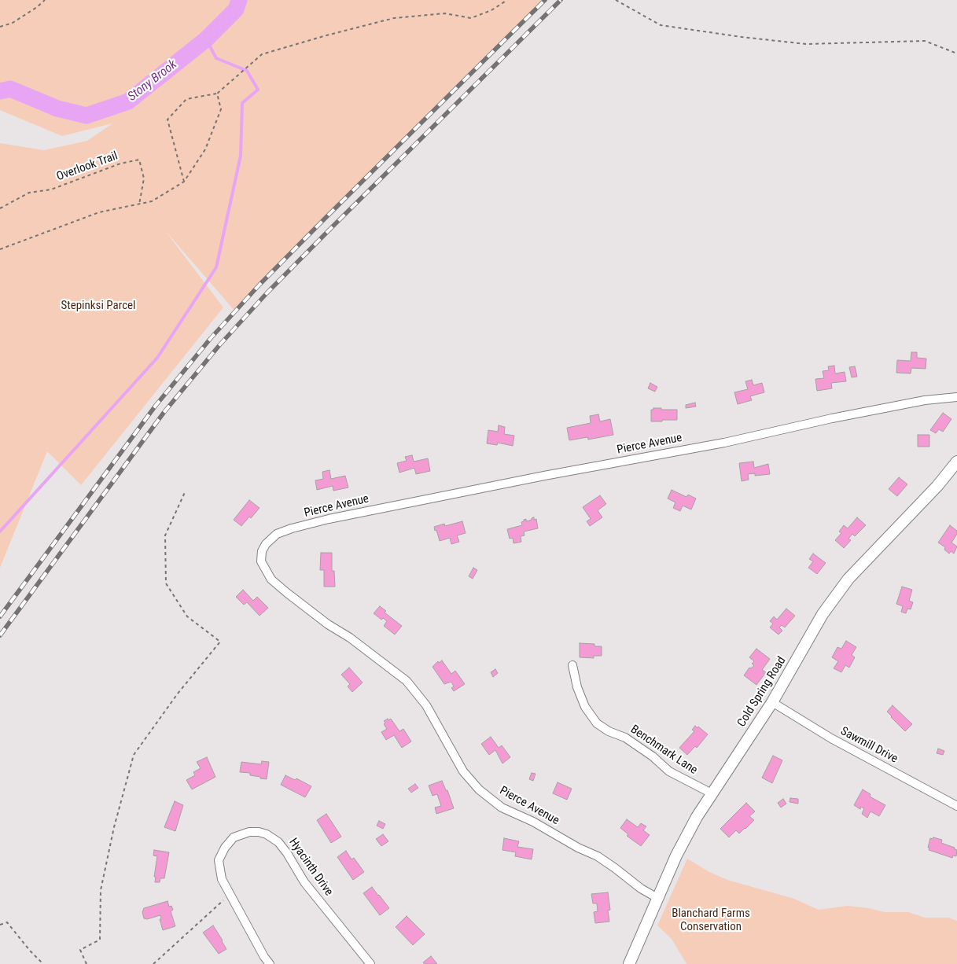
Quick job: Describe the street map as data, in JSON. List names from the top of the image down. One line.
{"streets":{"street":["Pierce Avenue","Cold Spring Road","Sawmill Drive","Benchmark Lane","Hyacinth Drive"],"path":["Overlook Trail"]},"crossings":[["Pierce Avenue","Cold Spring Road"],["Cold Spring Road","Sawmill Drive"],["Cold Spring Road","Benchmark Lane"]],"water":["Stony Brook"],"parks":["Stepinksi Parcel","Blanchard Farms Conservation"]}
